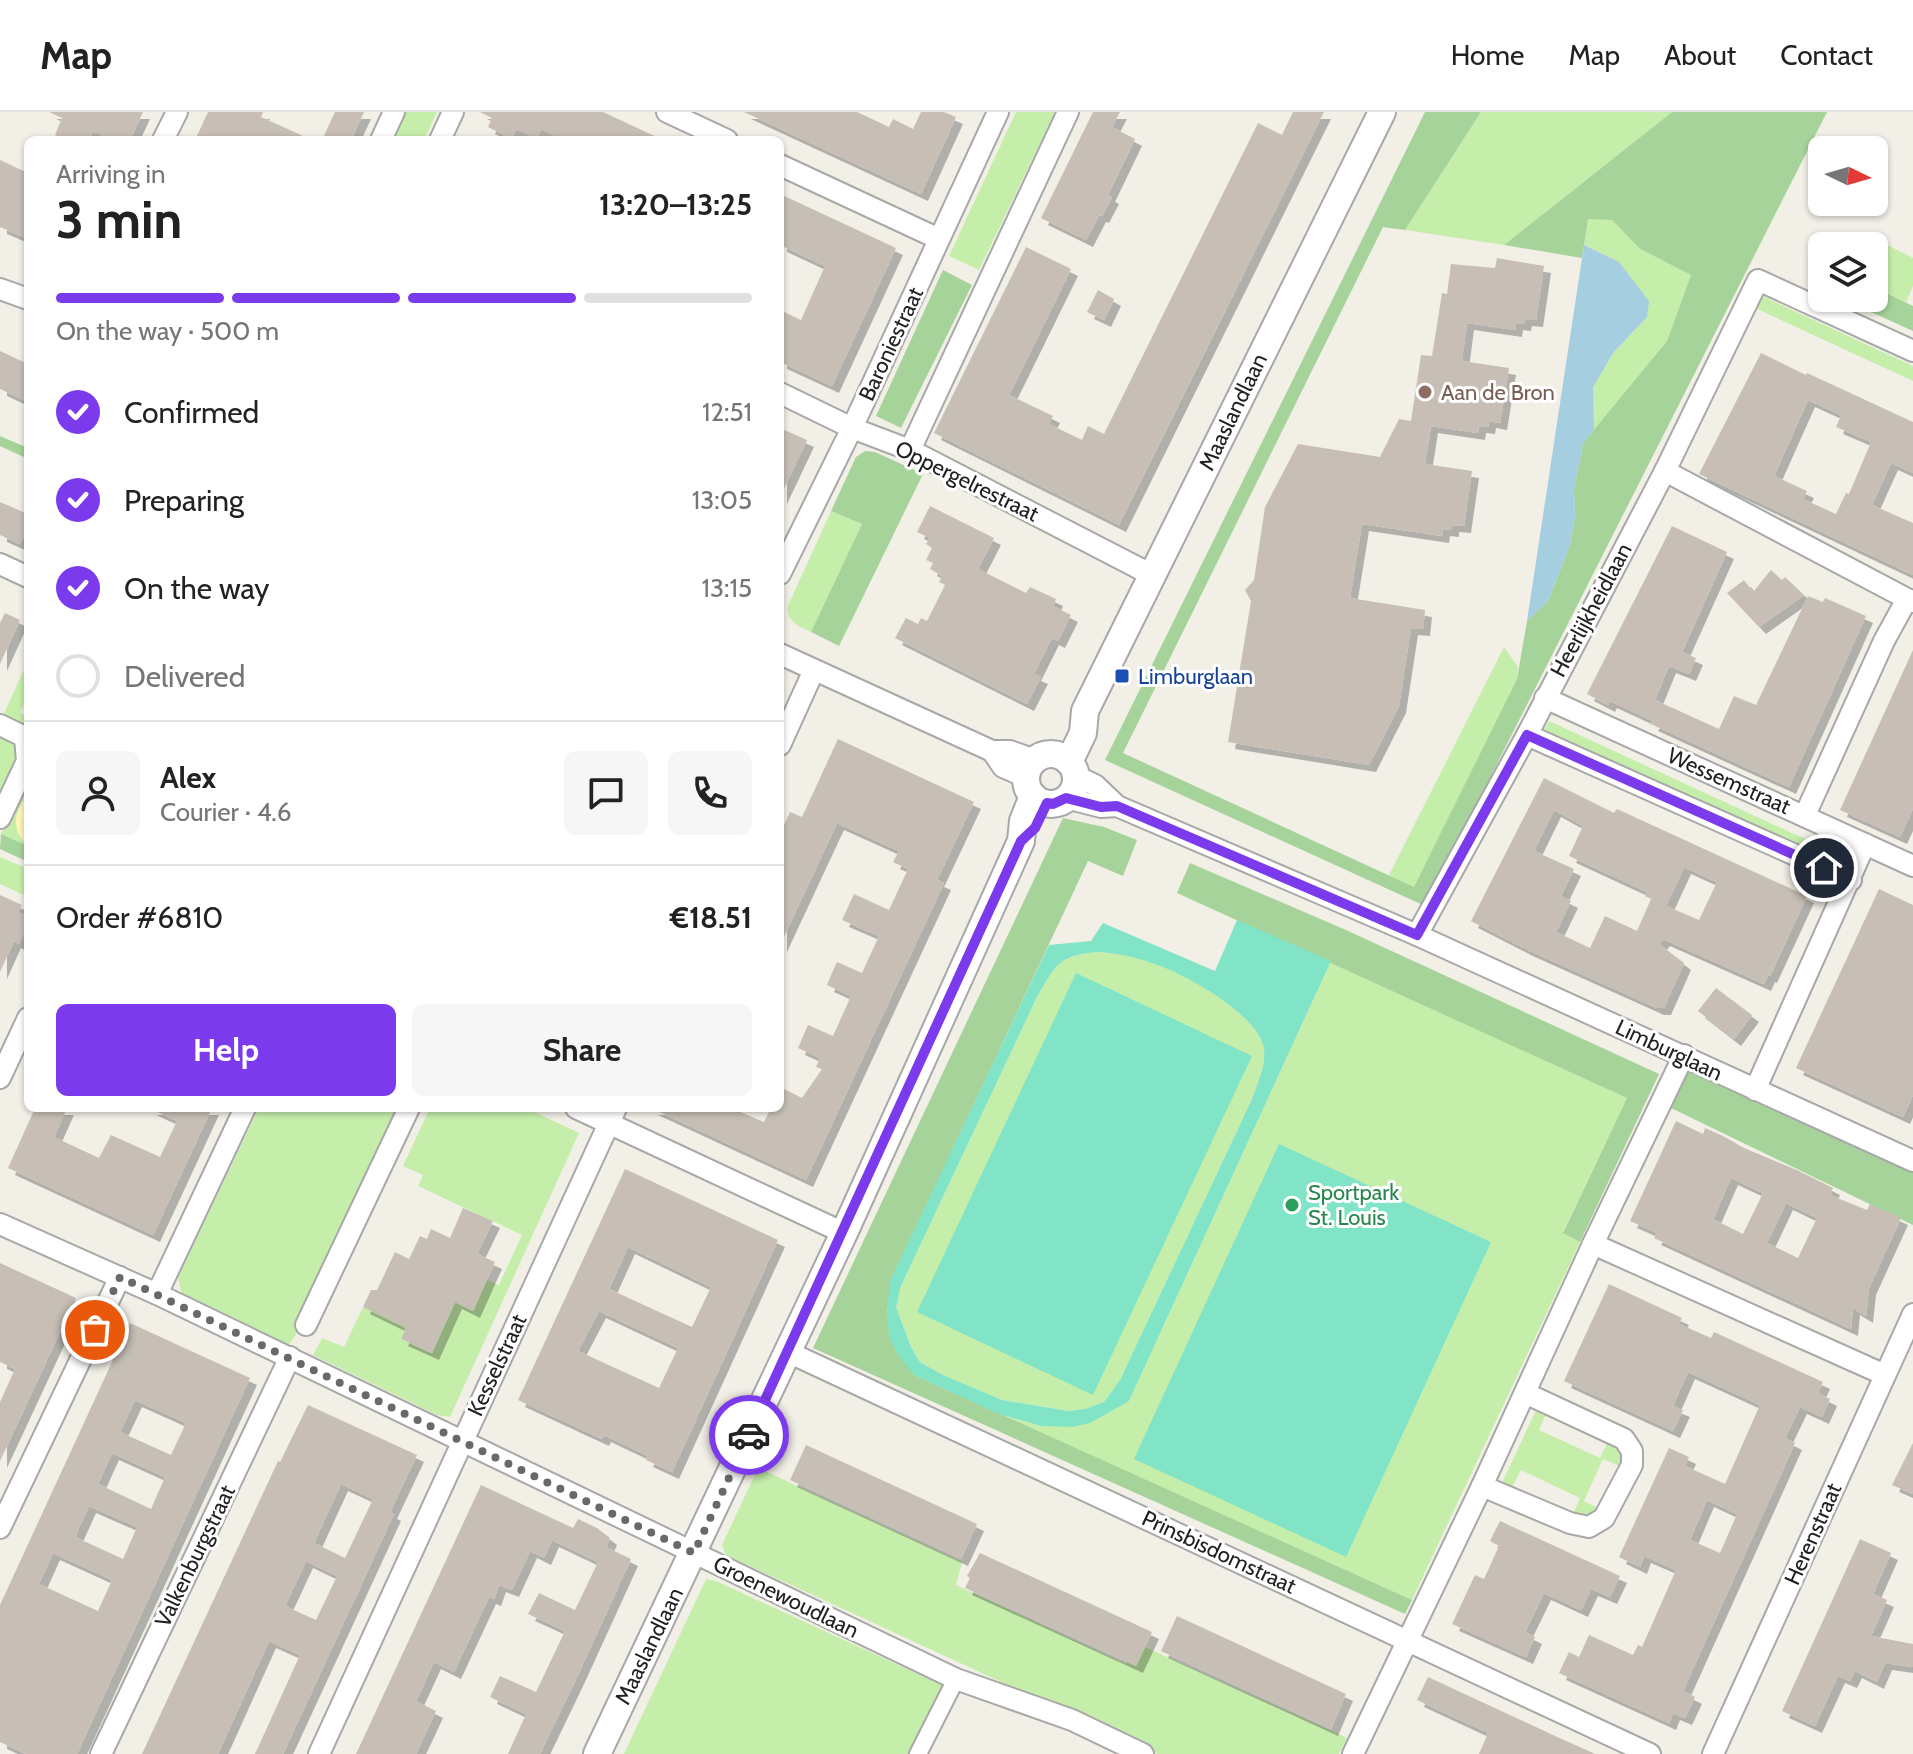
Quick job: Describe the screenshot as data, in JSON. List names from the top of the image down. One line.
{"streets":{"street":["Baroniestraat","Maaslandlaan","Oppergelrestraat","Heerlijkheidlaan","Wessemstraat","Limburglaan","Kesselstraat","Herenstraat","Prinsbisdomstraat","Valkenburgstraat","Groenewoudlaan"]},"crossings":[["Baroniestraat","Oppergelrestraat"],["Maaslandlaan","Oppergelrestraat"],["Maaslandlaan","Limburglaan"],["Maaslandlaan","Prinsbisdomstraat"],["Maaslandlaan","Groenewoudlaan"],["Heerlijkheidlaan","Wessemstraat"],["Heerlijkheidlaan","Limburglaan"],["Kesselstraat","Groenewoudlaan"],["Valkenburgstraat","Groenewoudlaan"]],"places":{"other":["Aan de Bron","Sportpark St. Louis"],"transit":["Limburglaan"]},"north":"right","page":{"header":"Map","nav":["Home","Map","About","Contact"],"heading":["3 min","Arriving in","13:20–13:25"],"panel":["Alex","Courier · 4.6","Order #6810","€18.51"],"bar":"On the way · 500 m","list":[["Confirmed","12:51"],["Preparing","13:05"],["On the way","13:15"],"Delivered"],"buttons":["Help","Share"]}}
